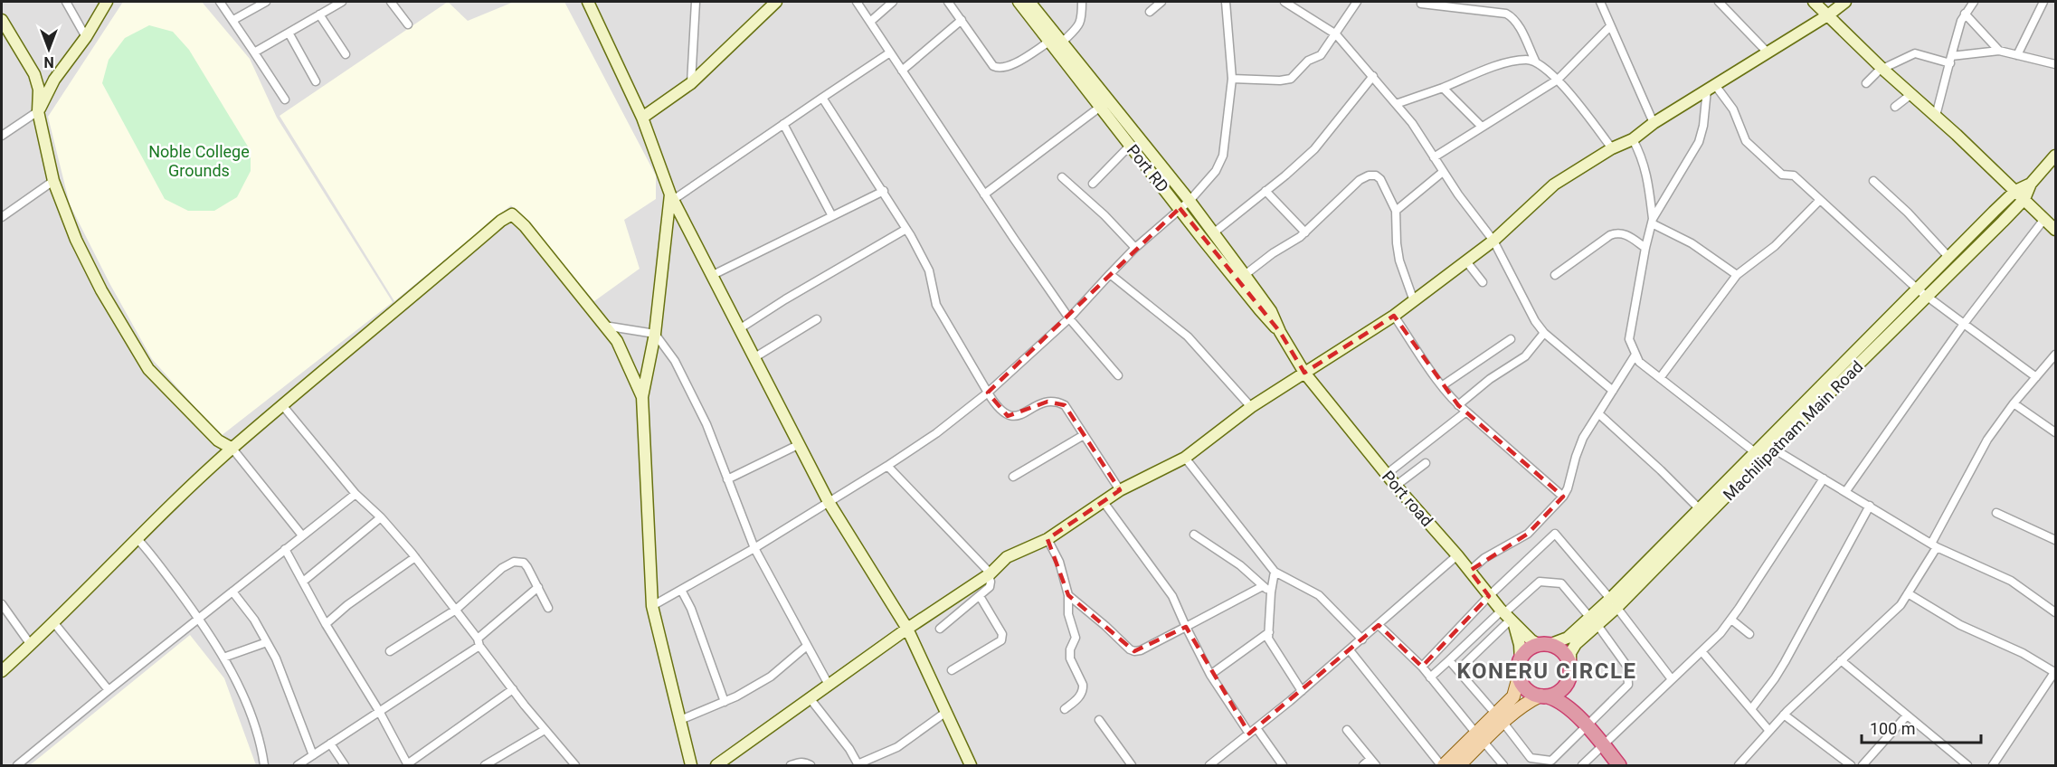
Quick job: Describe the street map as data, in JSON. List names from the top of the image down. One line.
{"streets":{"street":["Port RD","Machilipatnam Main Road","Port road"]},"crossings":[["Port RD","Port road"],["Machilipatnam Main Road","Port road"]],"districts":["KONERU CIRCLE"],"parks":["Noble College Grounds"],"scale_bar":"100 m","north":"bottom"}
